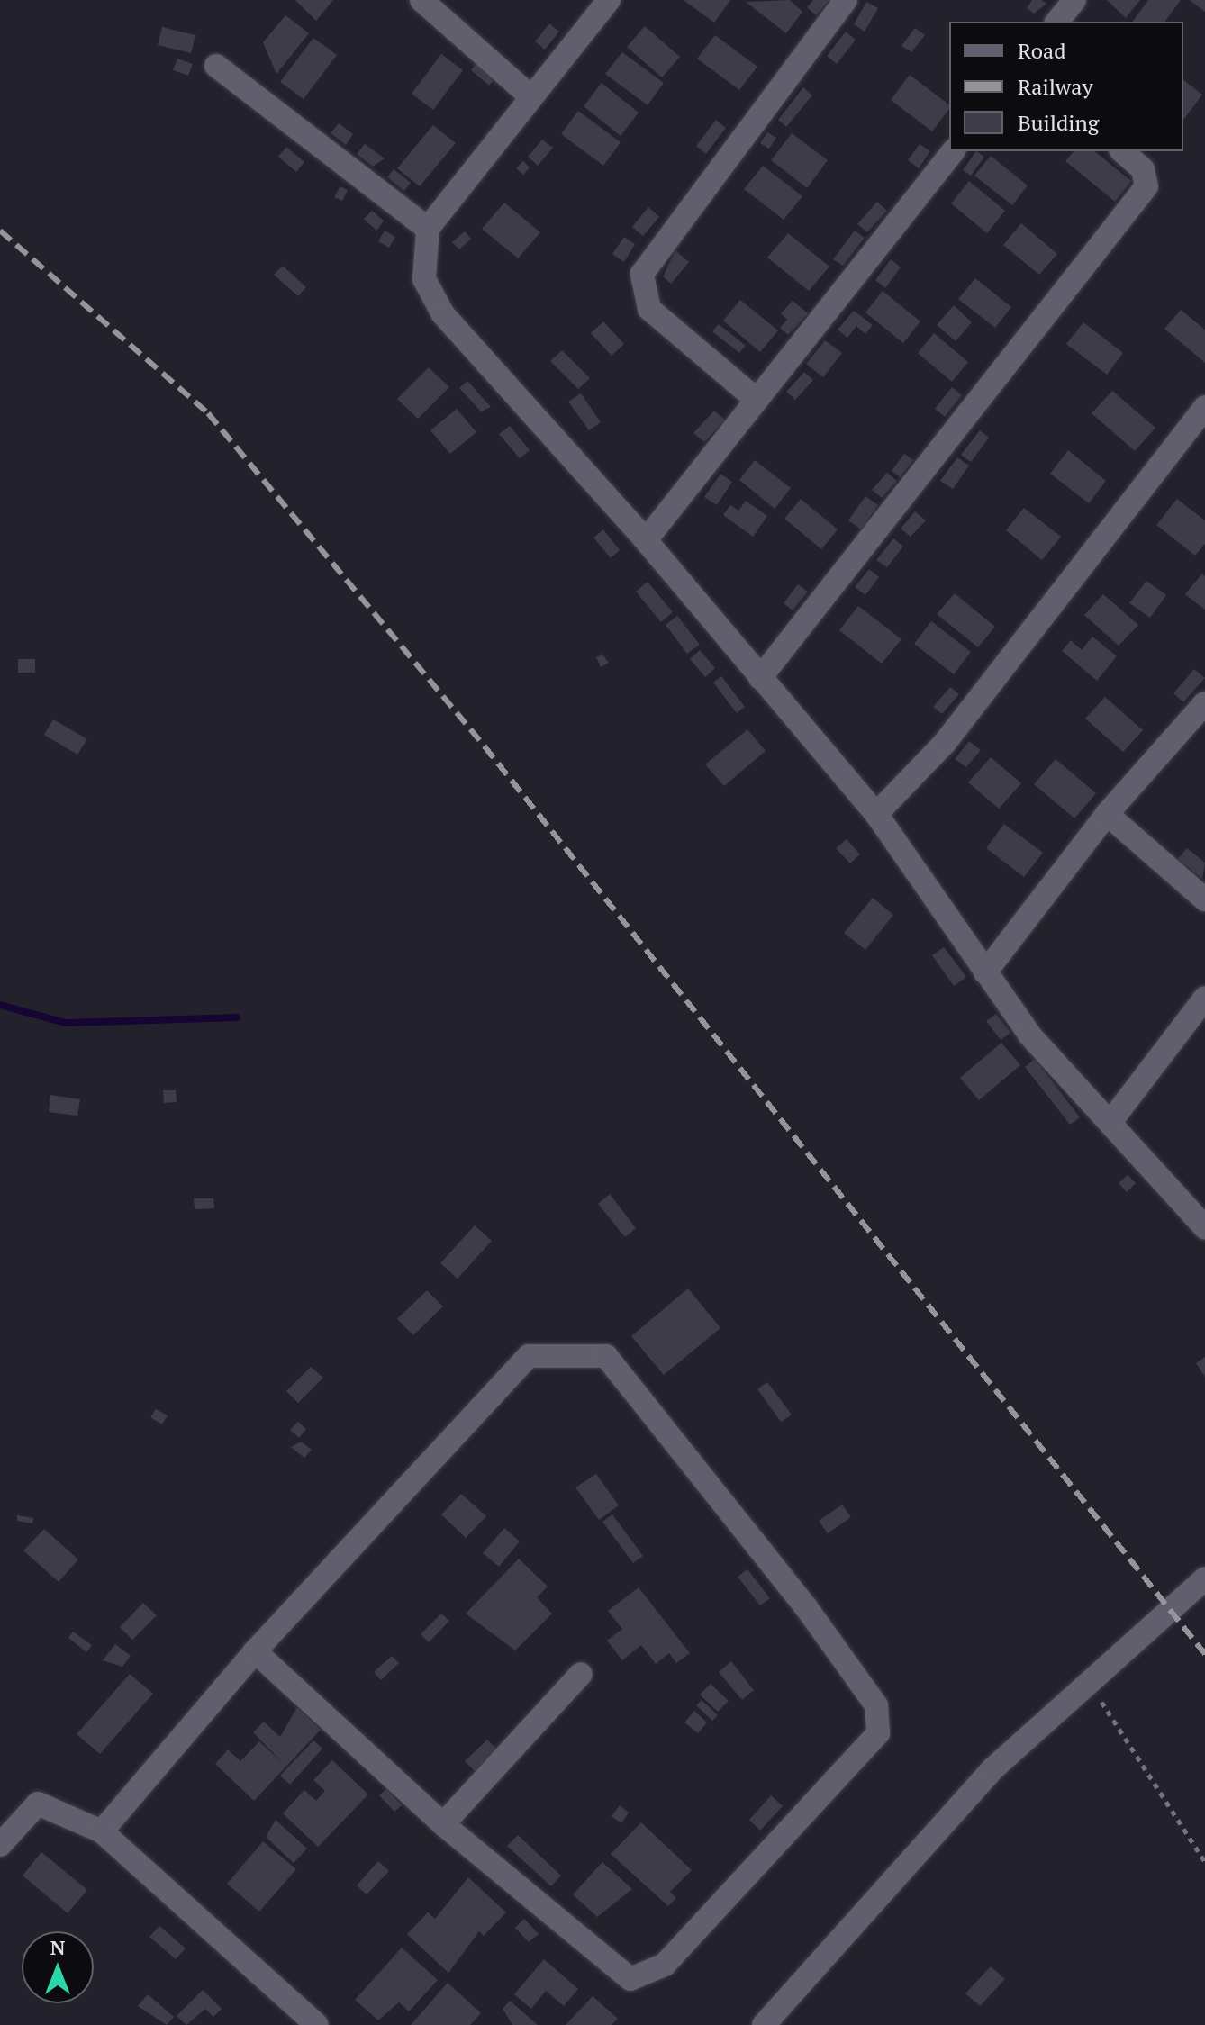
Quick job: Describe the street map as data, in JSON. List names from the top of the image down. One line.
{"legend":["Road","Railway","Building"],"north":"top"}
